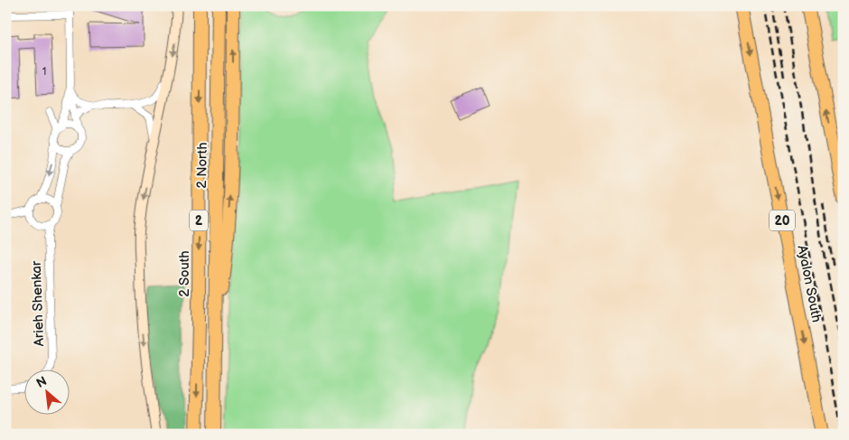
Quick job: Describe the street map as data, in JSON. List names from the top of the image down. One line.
{"streets":{"highway":["2 North","2","20","2 South","Ayalon South"],"street":["Arieh Shenkar"]},"house_numbers":["1"],"north":"top left"}
